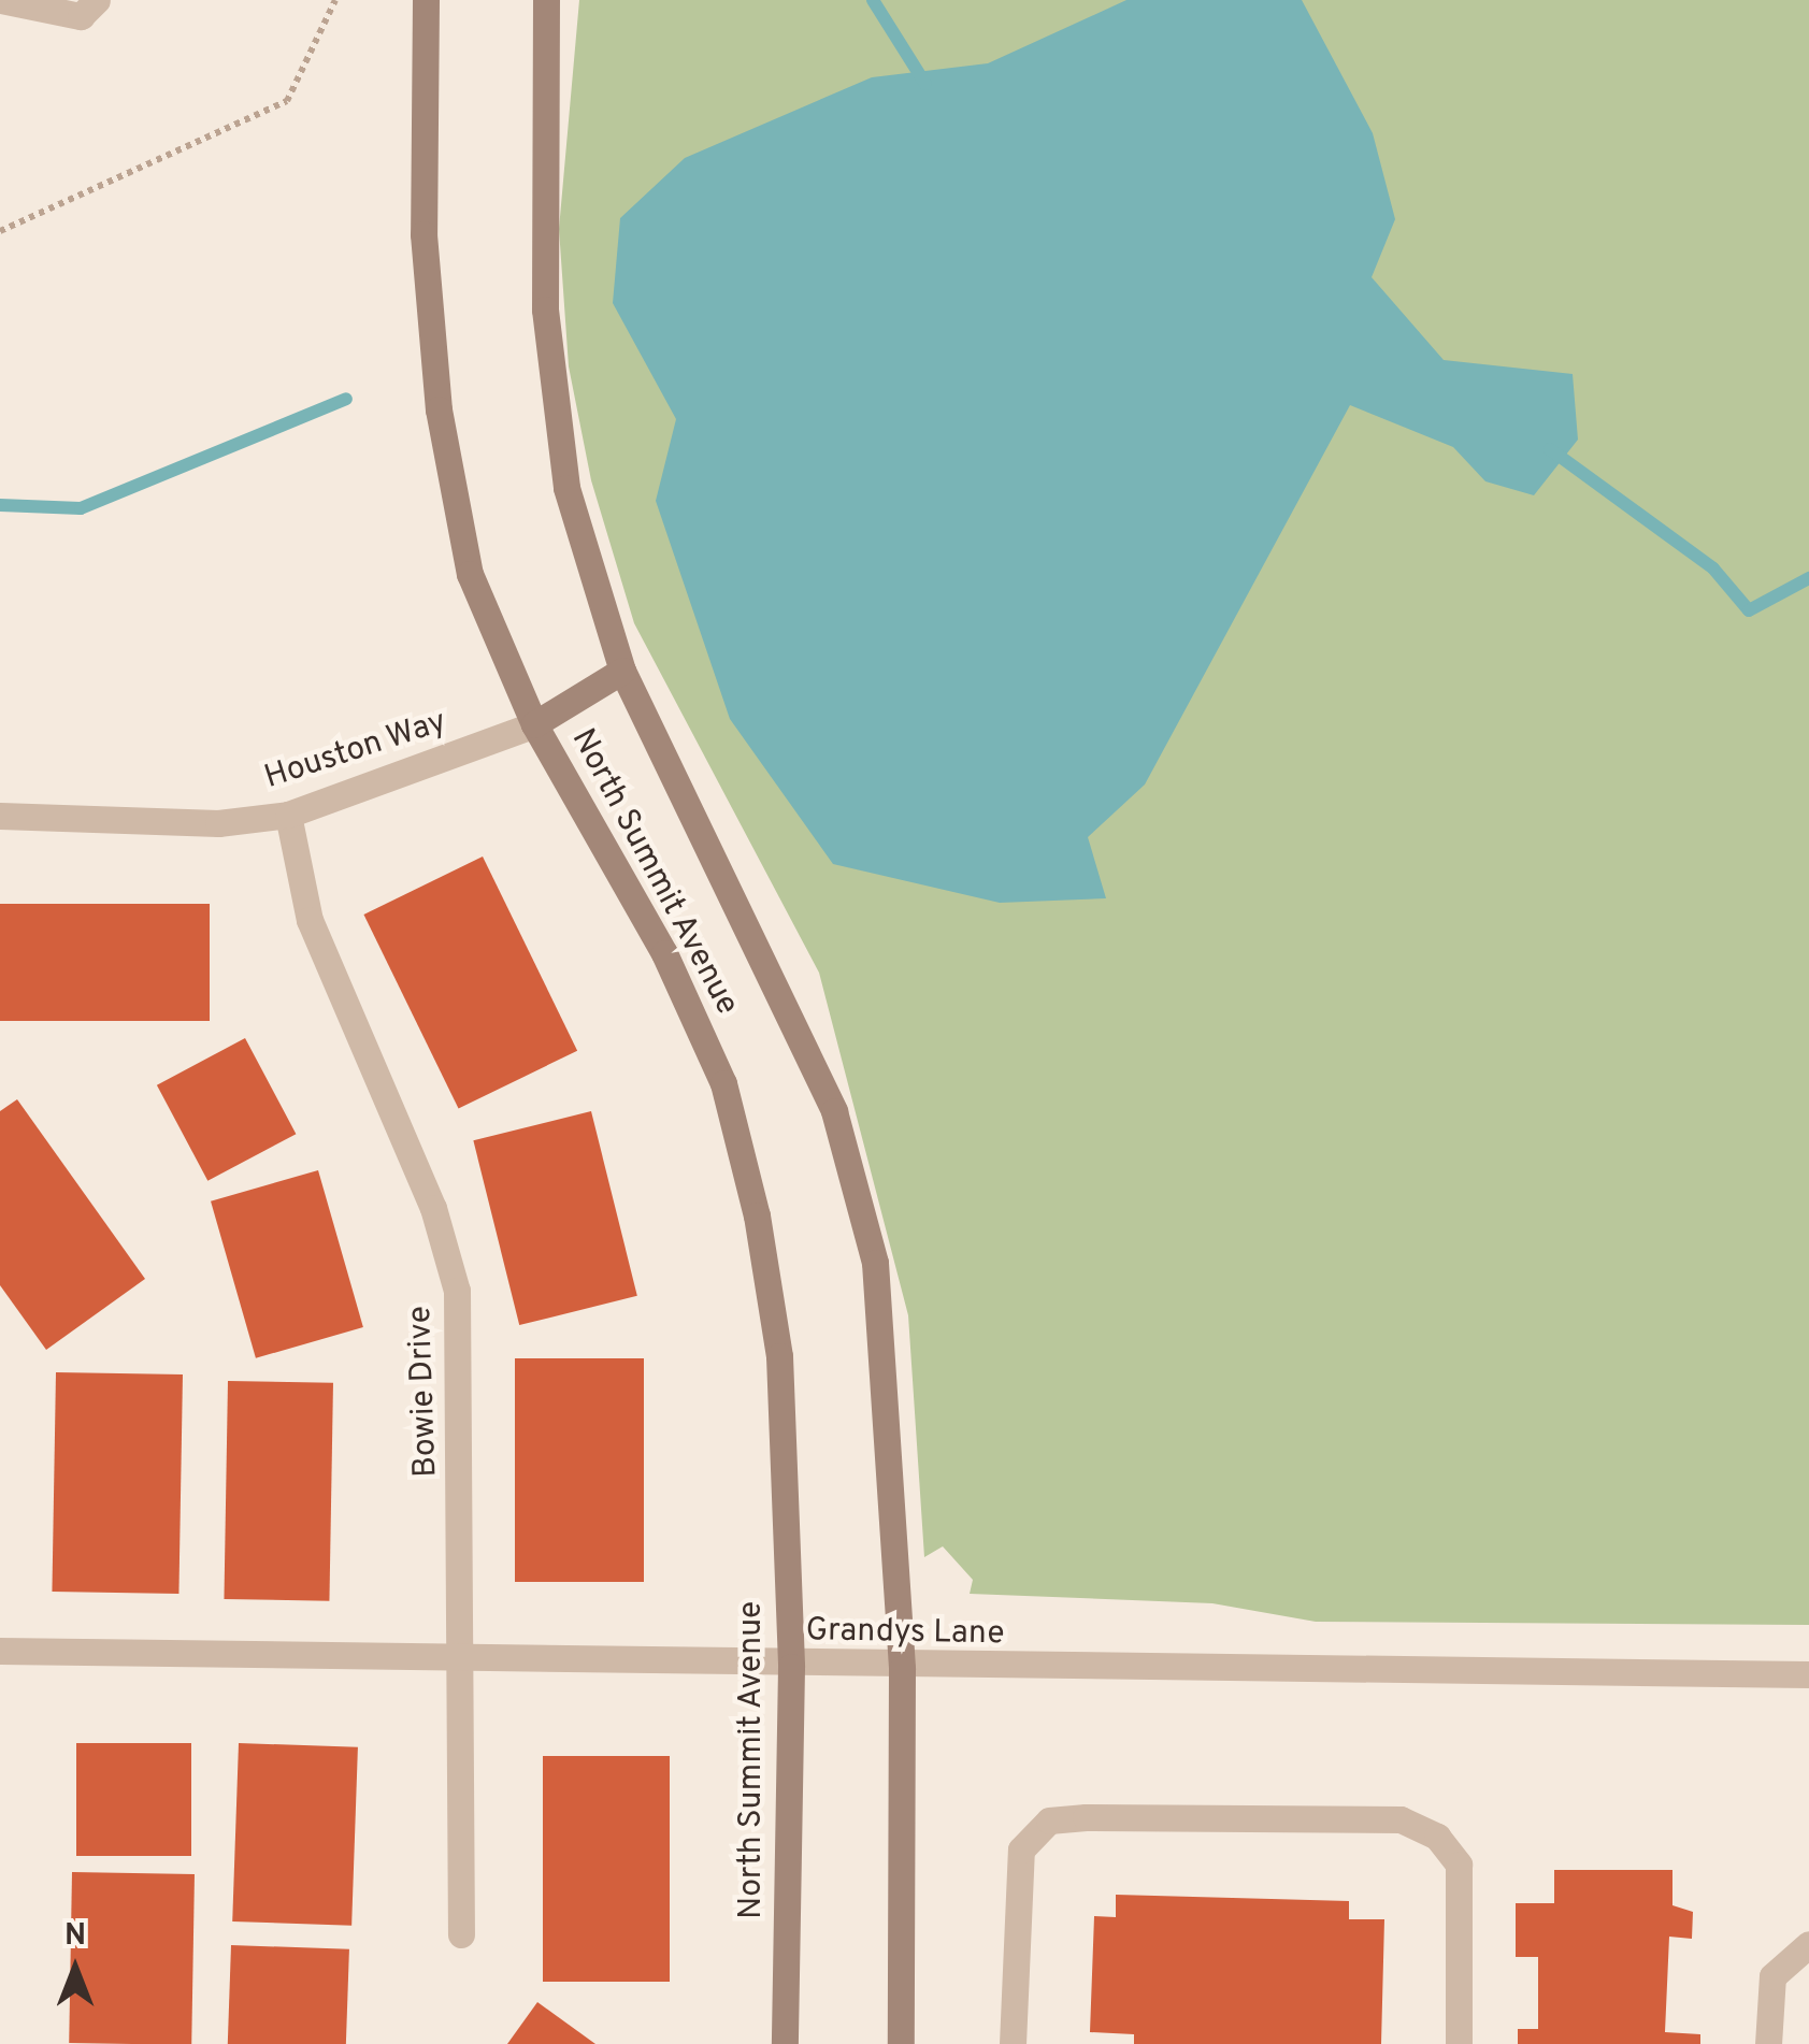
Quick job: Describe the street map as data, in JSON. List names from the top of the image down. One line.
{"streets":{"main road":["North Summit Avenue"],"street":["Houston Way","Bowie Drive","Grandys Lane"]},"crossings":[["Houston Way","North Summit Avenue"],["Houston Way","Bowie Drive"],["North Summit Avenue","Grandys Lane"],["Bowie Drive","Grandys Lane"]],"north":"top"}
